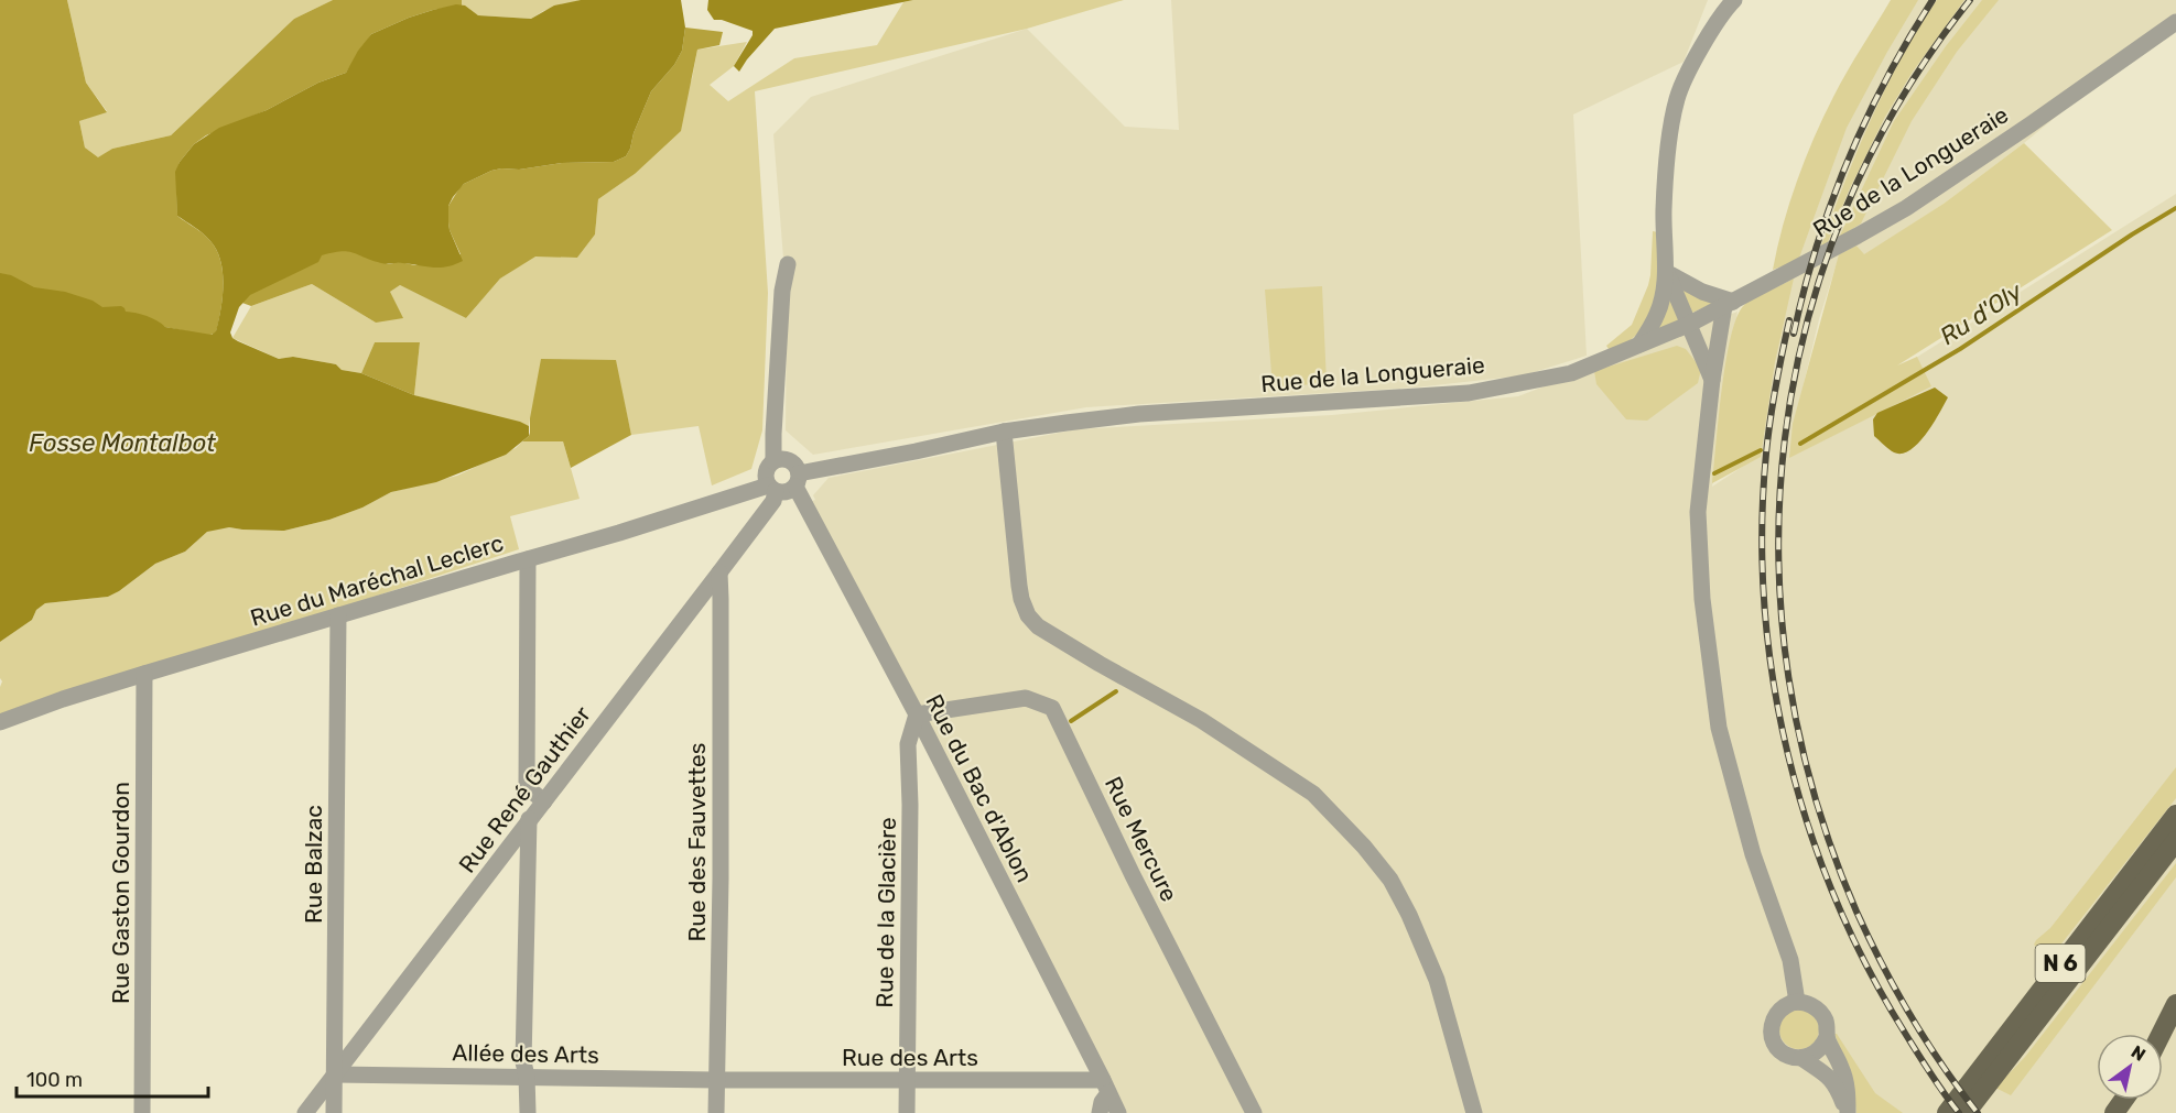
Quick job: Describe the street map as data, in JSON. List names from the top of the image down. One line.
{"streets":{"main road":["N 6"],"street":["Rue de la Longueraie","Rue du Maréchal Leclerc","Rue du Bac d'Ablon","Rue René Gauthier","Rue Mercure","Rue des Fauvettes","Rue Balzac","Rue Gaston Gourdon","Rue de la Glacière","Allée des Arts","Rue des Arts"]},"crossings":[["Rue de la Longueraie","Rue du Maréchal Leclerc"],["Rue de la Longueraie","Rue du Bac d'Ablon"],["Rue de la Longueraie","Rue René Gauthier"],["Rue du Maréchal Leclerc","Rue du Bac d'Ablon"],["Rue du Maréchal Leclerc","Rue René Gauthier"],["Rue du Maréchal Leclerc","Rue Balzac"],["Rue du Maréchal Leclerc","Rue Gaston Gourdon"],["Rue du Bac d'Ablon","Rue René Gauthier"],["Rue du Bac d'Ablon","Rue Mercure"],["Rue du Bac d'Ablon","Rue de la Glacière"],["Rue du Bac d'Ablon","Rue des Arts"],["Rue René Gauthier","Rue des Fauvettes"],["Rue René Gauthier","Rue Balzac"],["Rue René Gauthier","Allée des Arts"],["Rue Mercure","Rue de la Glacière"],["Rue des Fauvettes","Allée des Arts"],["Rue des Fauvettes","Rue des Arts"],["Rue Balzac","Allée des Arts"],["Rue de la Glacière","Rue des Arts"],["Allée des Arts","Rue des Arts"]],"water":["Ru d'Oly","Fosse Montalbot"],"scale_bar":"100 m","north":"top right"}
